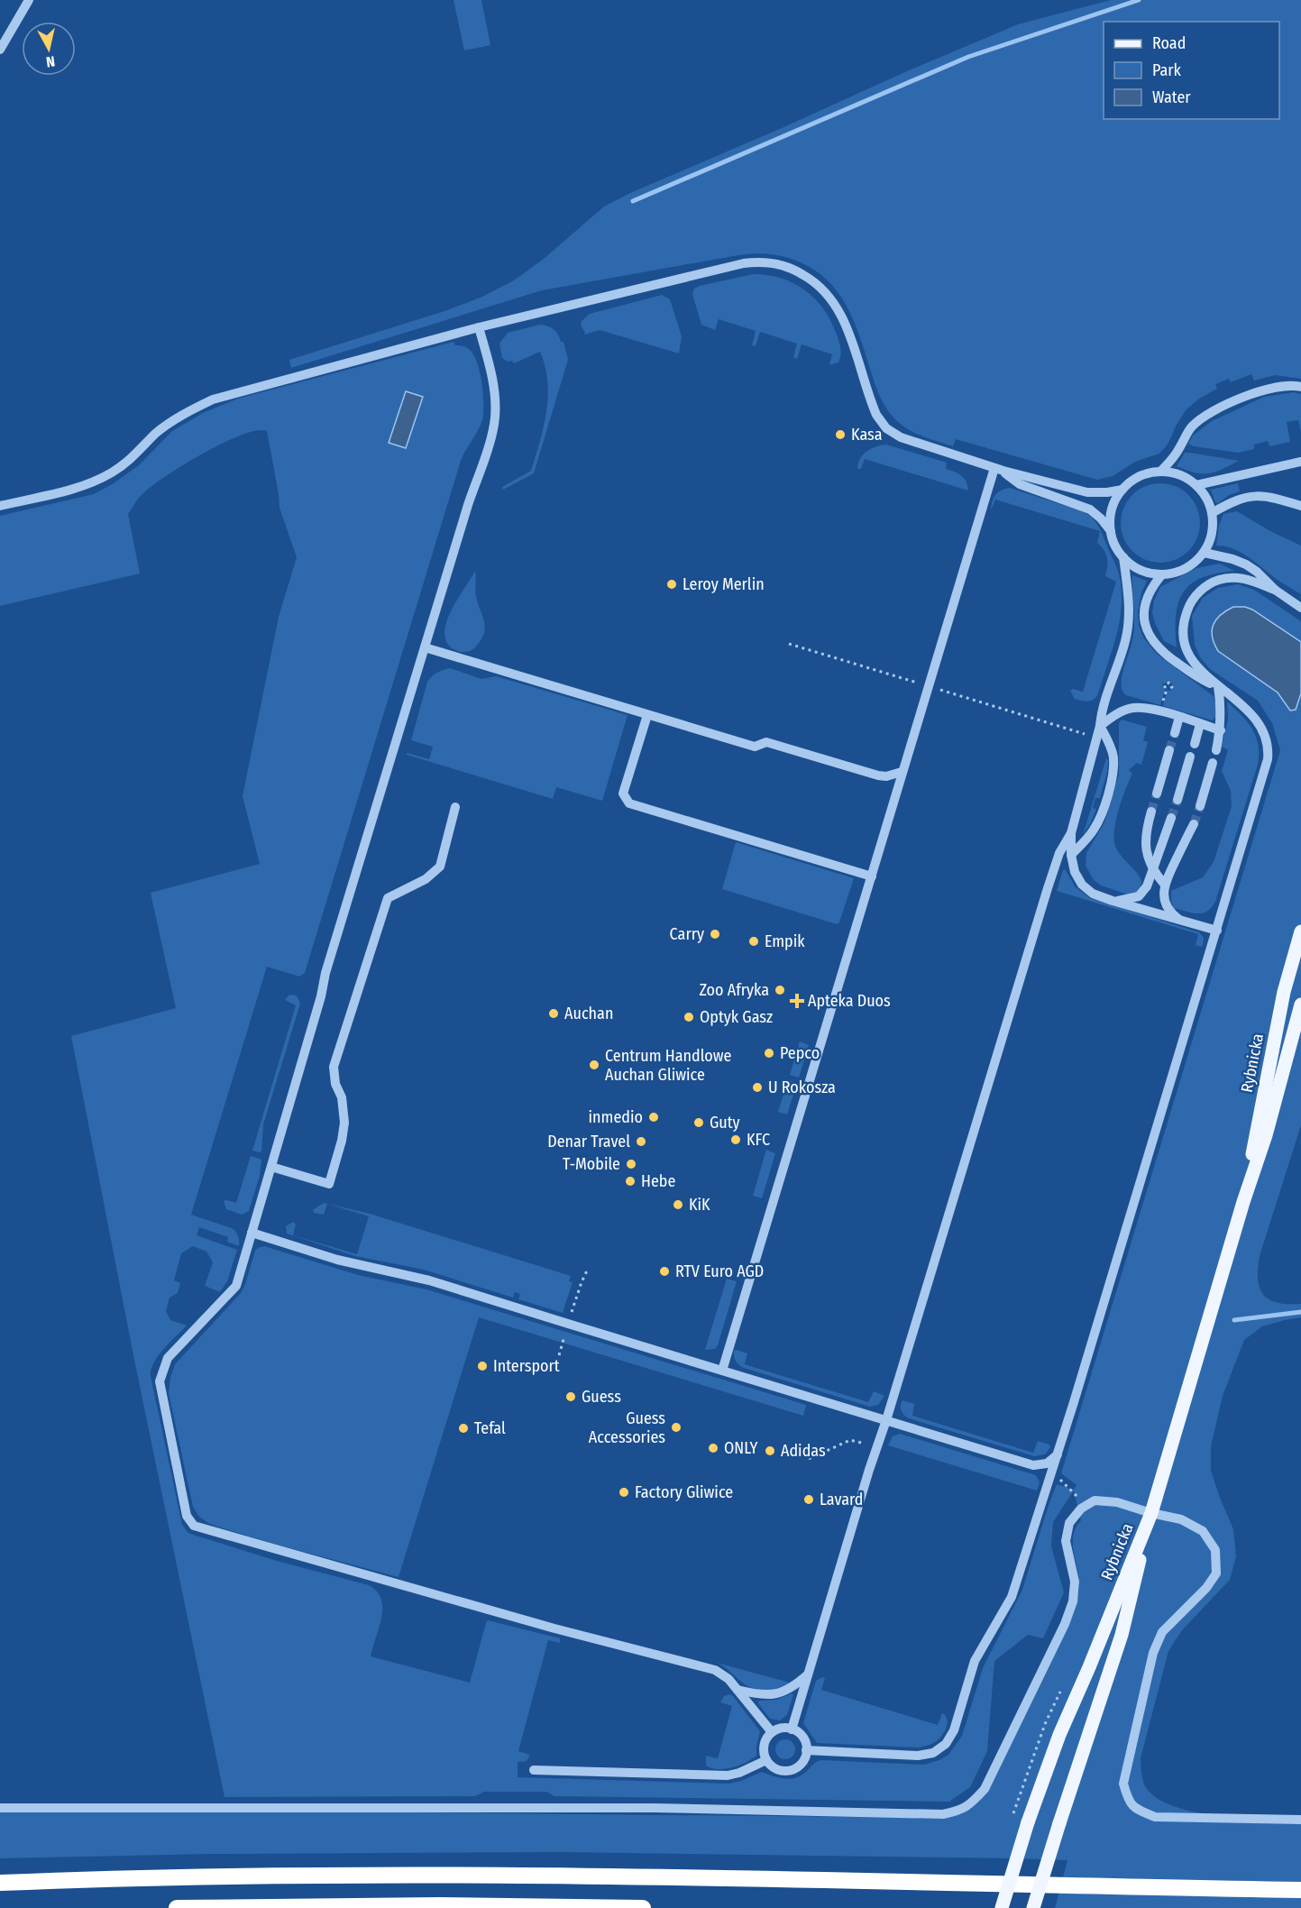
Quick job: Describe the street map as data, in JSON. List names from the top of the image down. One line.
{"streets":{"main road":["Rybnicka"]},"places":{"other":["Kasa","Leroy Merlin","Carry","Empik","Zoo Afryka","Auchan","Optyk Gasz","Pepco","Centrum Handlowe Auchan Gliwice","U Rokosza","inmedio","Guty","KFC","Denar Travel","T-Mobile","Hebe","KiK","RTV Euro AGD","Intersport","Guess","Guess Accessories","Tefal","ONLY","Adidas","Factory Gliwice","Lavard"],"health":["Apteka Duos"]},"legend":["Road","Park","Water"],"north":"bottom"}
